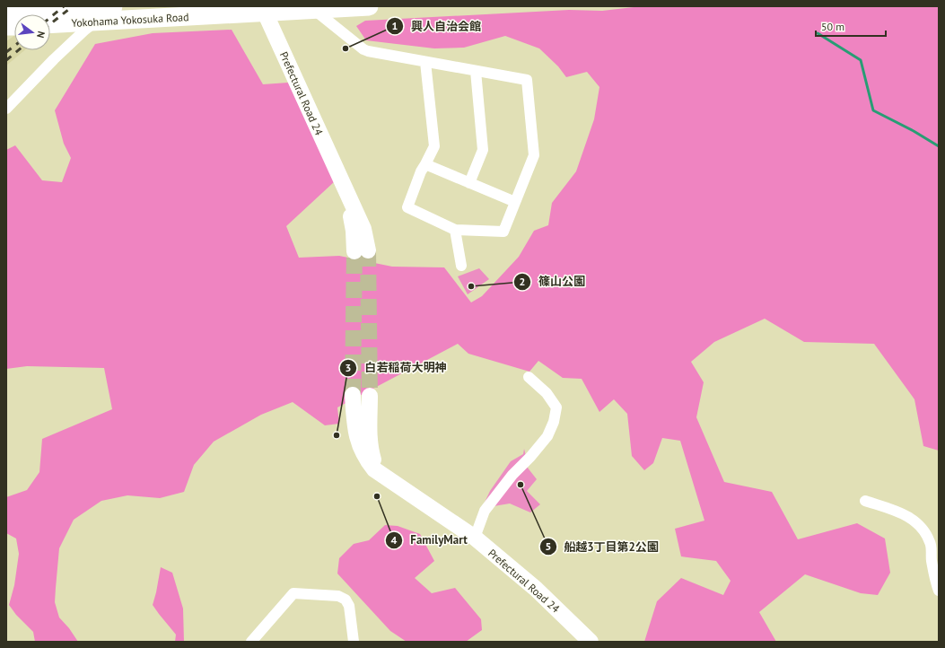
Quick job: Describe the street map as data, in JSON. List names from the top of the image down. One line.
{"streets":{"highway":["Yokohama Yokosuka Road"],"main road":["Prefectural Road 24"]},"places":["興人自治会館","篠山公園","白若稲荷大明神","船越3丁目第2公園","FamilyMart"],"scale_bar":"50 m","north":"right"}
